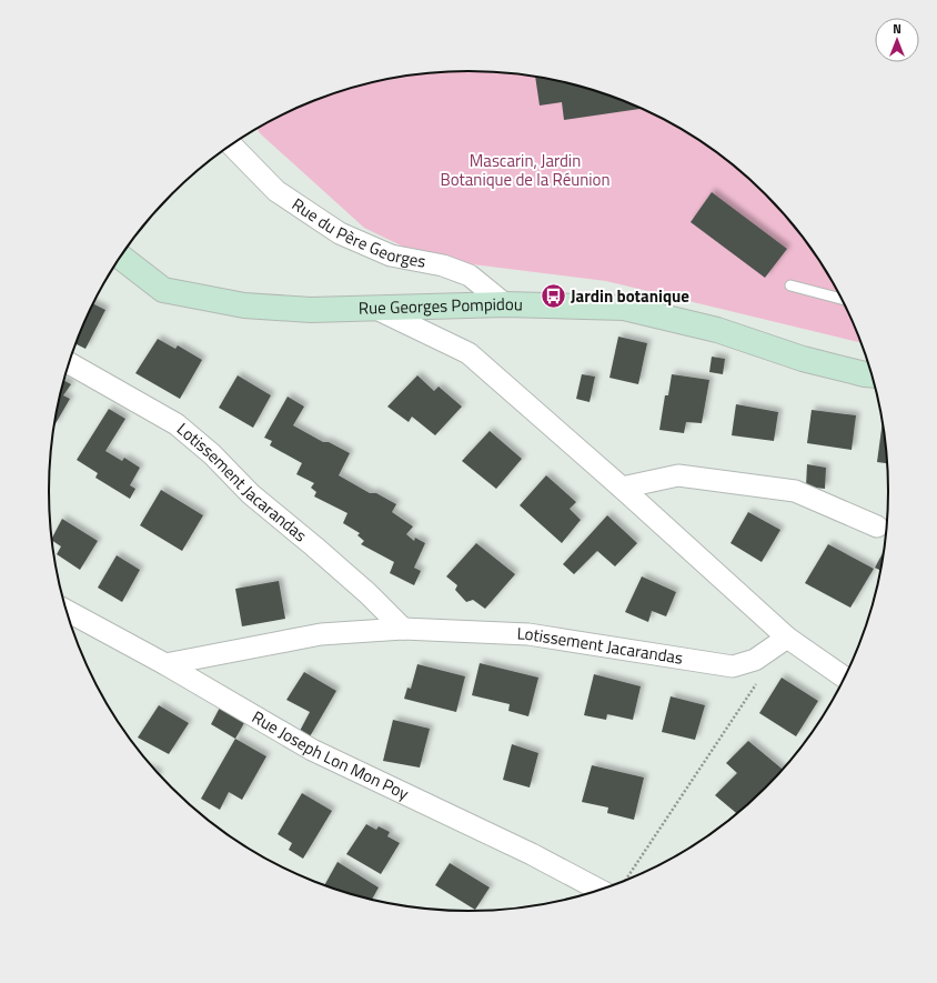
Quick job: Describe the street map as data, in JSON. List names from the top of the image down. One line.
{"streets":{"main road":["Rue Georges Pompidou"],"street":["Rue du Père Georges","Lotissement Jacarandas","Rue Joseph Lon Mon Poy"]},"crossings":[["Rue du Père Georges","Rue Georges Pompidou"],["Lotissement Jacarandas","Rue Joseph Lon Mon Poy"]],"parks":["Mascarin, Jardin Botanique de la Réunion"],"places":{"bus stop":["Jardin botanique"]},"north":"top"}
